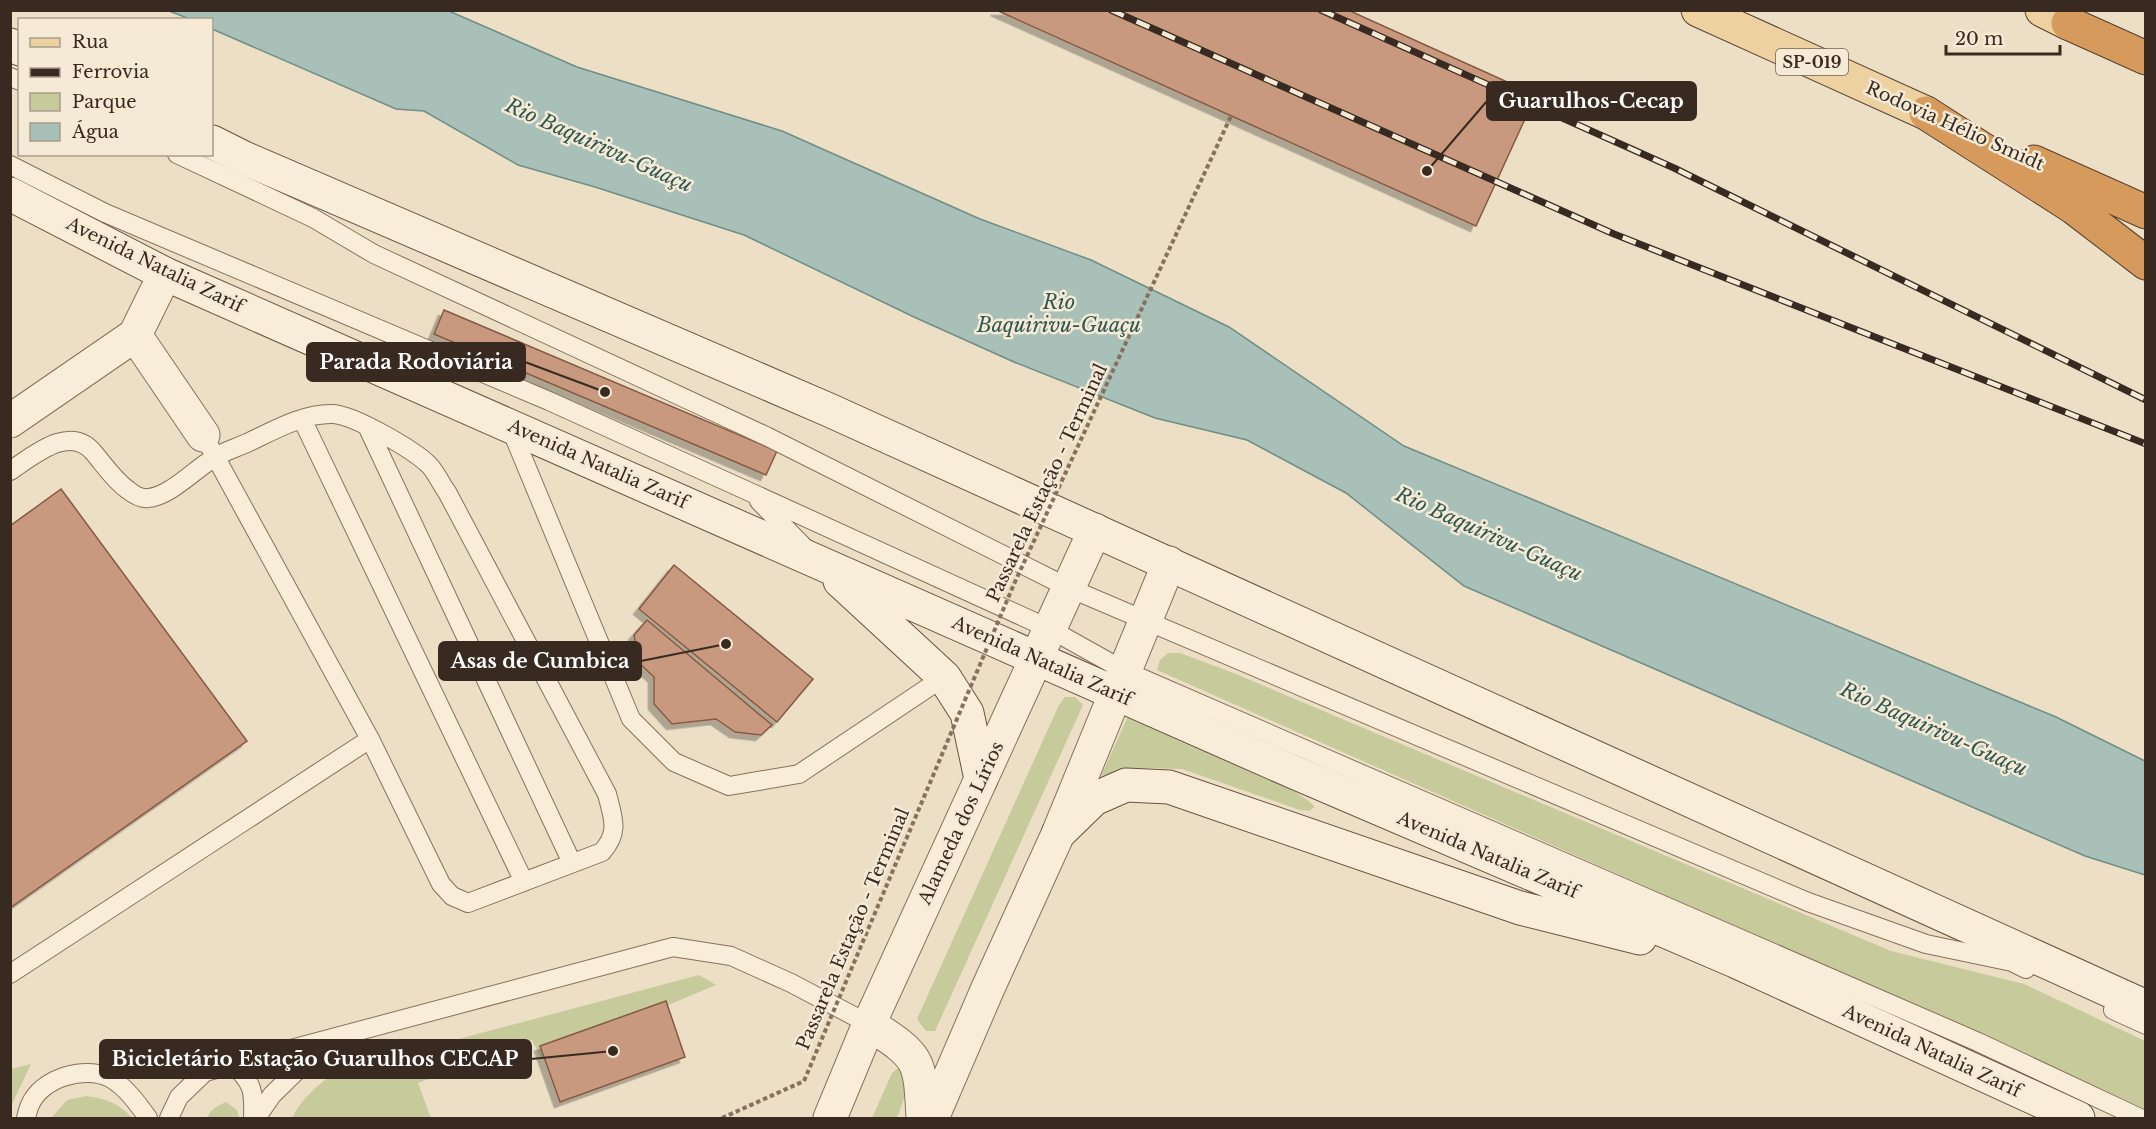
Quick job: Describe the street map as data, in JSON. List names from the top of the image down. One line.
{"streets":{"highway":["SP-019","Rodovia Hélio Smidt"],"main road":["Avenida Natalia Zarif","Alameda dos Lírios"],"path":["Passarela Estação - Terminal"]},"crossings":[["Avenida Natalia Zarif","Alameda dos Lírios"]],"water":["Rio Baquirivu-Guaçu"],"places":["Guarulhos-Cecap","Parada Rodoviária","Asas de Cumbica","Bicicletário Estação Guarulhos CECAP"],"legend":["Rua","Ferrovia","Parque","Água"],"scale_bar":"20 m"}
